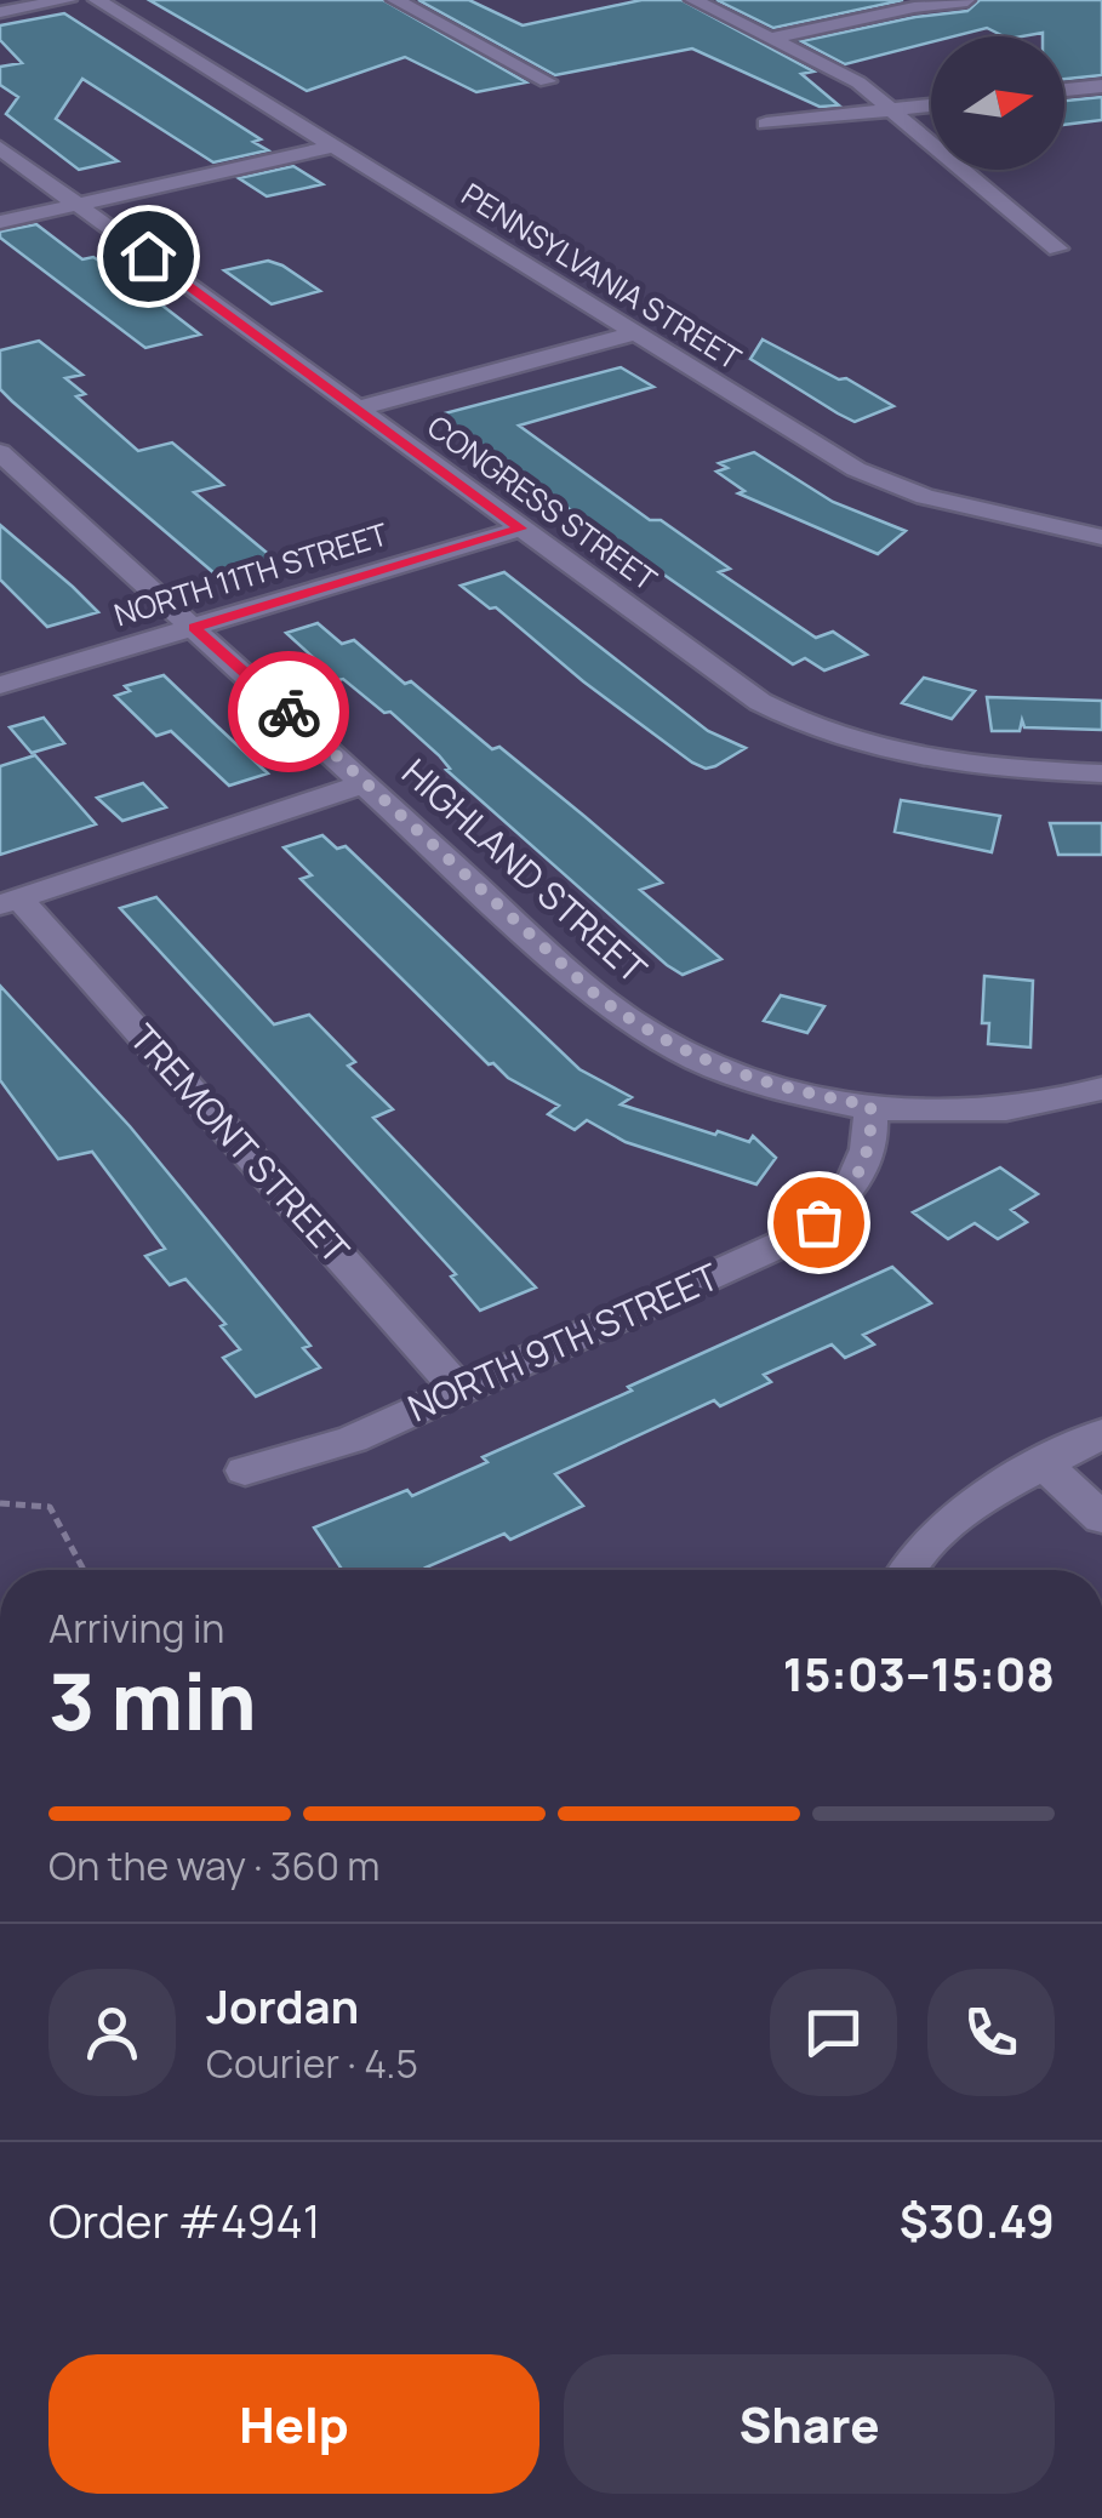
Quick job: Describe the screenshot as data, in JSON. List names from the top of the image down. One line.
{"streets":{"street":["PENNSYLVANIA STREET","CONGRESS STREET","NORTH 11TH STREET","HIGHLAND STREET","TREMONT STREET","NORTH 9TH STREET"]},"crossings":[["CONGRESS STREET","NORTH 11TH STREET"],["NORTH 11TH STREET","HIGHLAND STREET"],["HIGHLAND STREET","NORTH 9TH STREET"],["TREMONT STREET","NORTH 9TH STREET"]],"north":"right","page":{"heading":["3 min","Arriving in","15:03–15:08"],"panel":["Jordan","Courier · 4.5","Order #4941","$30.49"],"bar":"On the way · 360 m","buttons":["Help","Share"]}}
